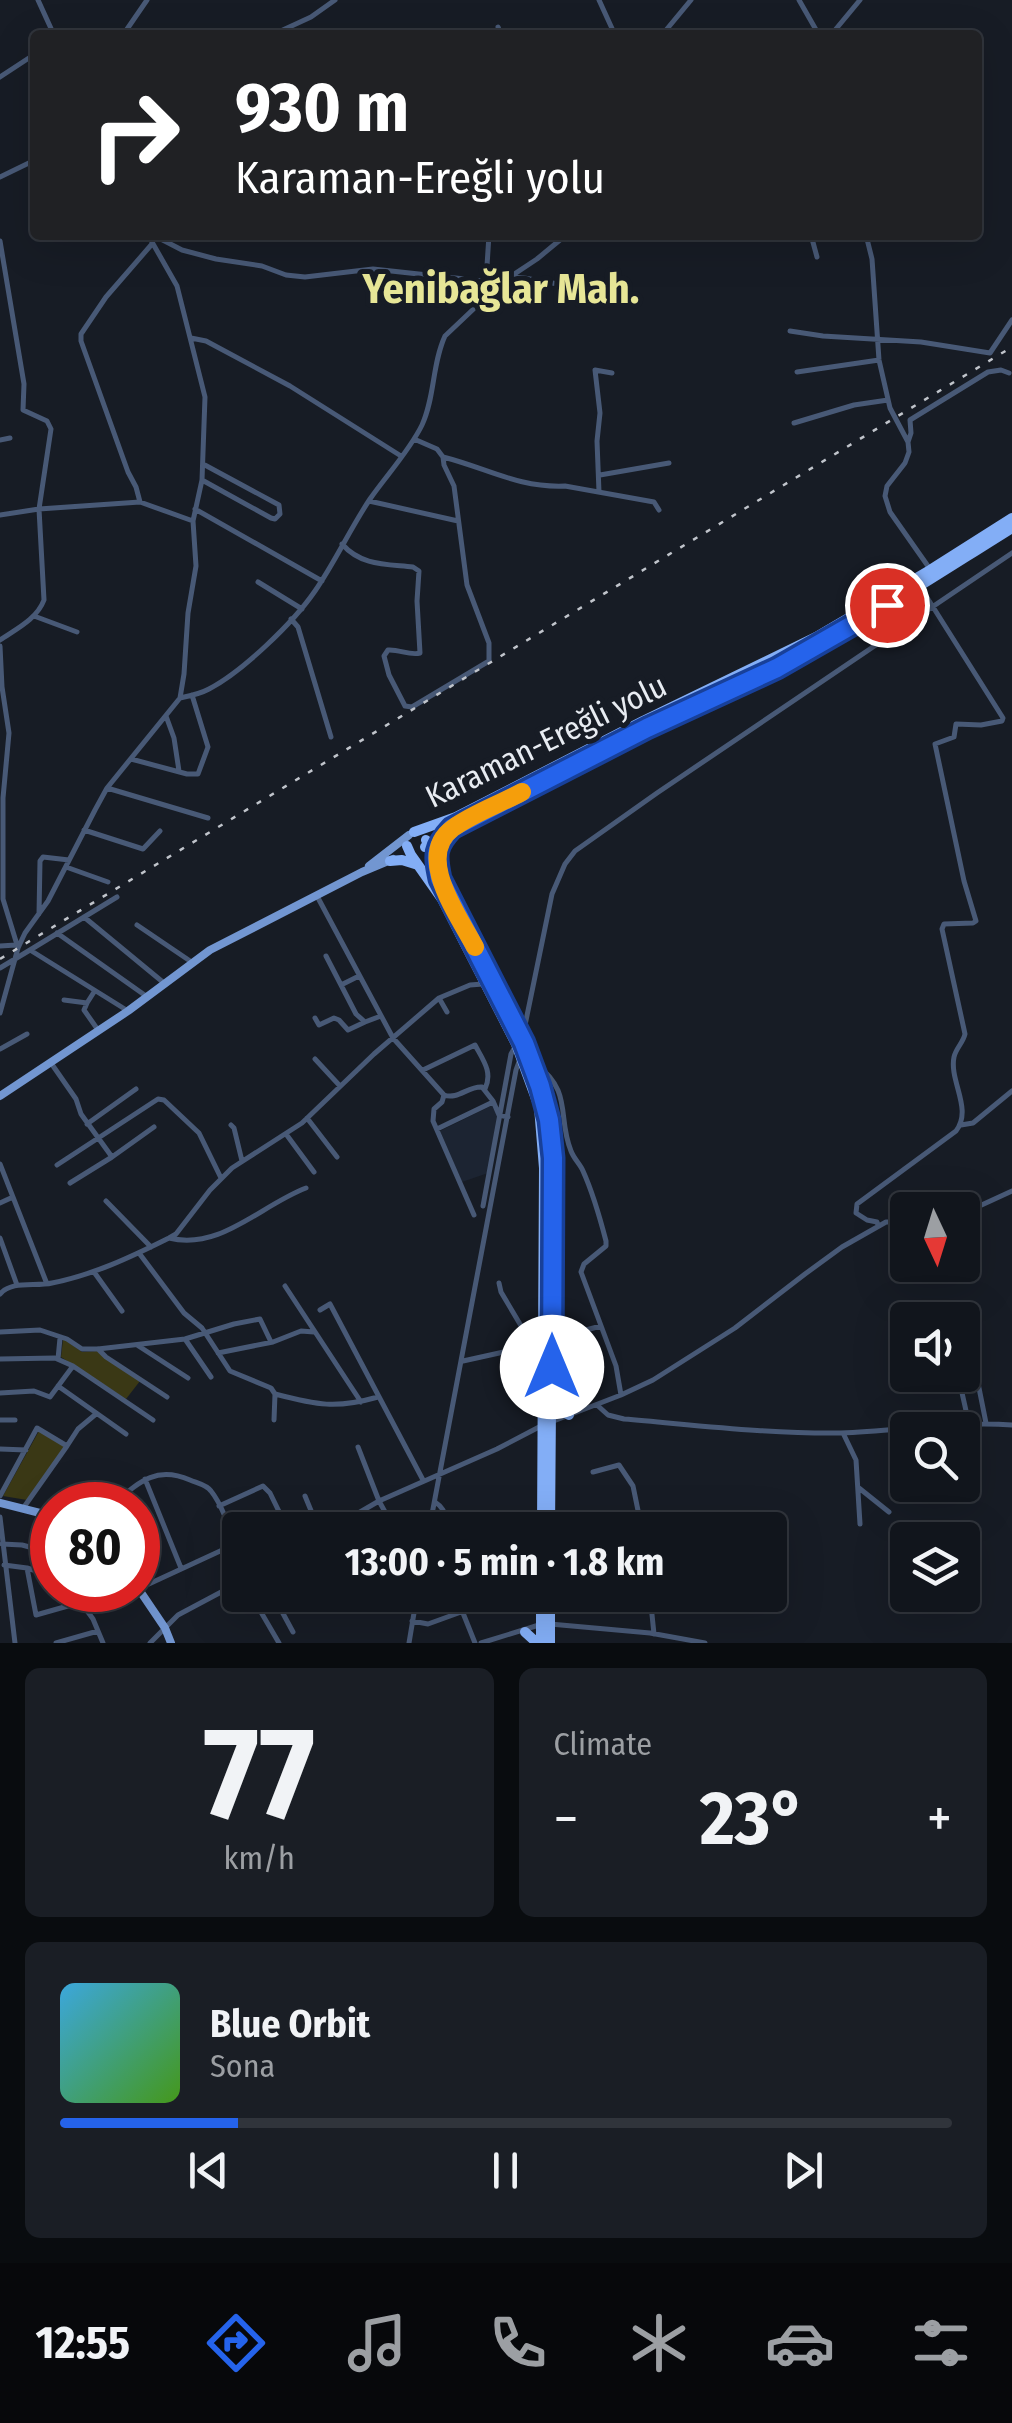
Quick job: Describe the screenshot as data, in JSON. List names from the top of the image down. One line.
{"streets":{"highway":["Karaman-Ereğli yolu"]},"districts":["Yenibağlar Mah."],"north":"bottom","page":{"turn":["930 m","Karaman-Ereğli yolu"],"limit":"80","trip":"13:00 · 5 min · 1.8 km","tile":[["77","km/h"],"Climate"],"heat":["−","23°","+"],"song":["Blue Orbit","Sona"],"tabs":"12:55"}}
